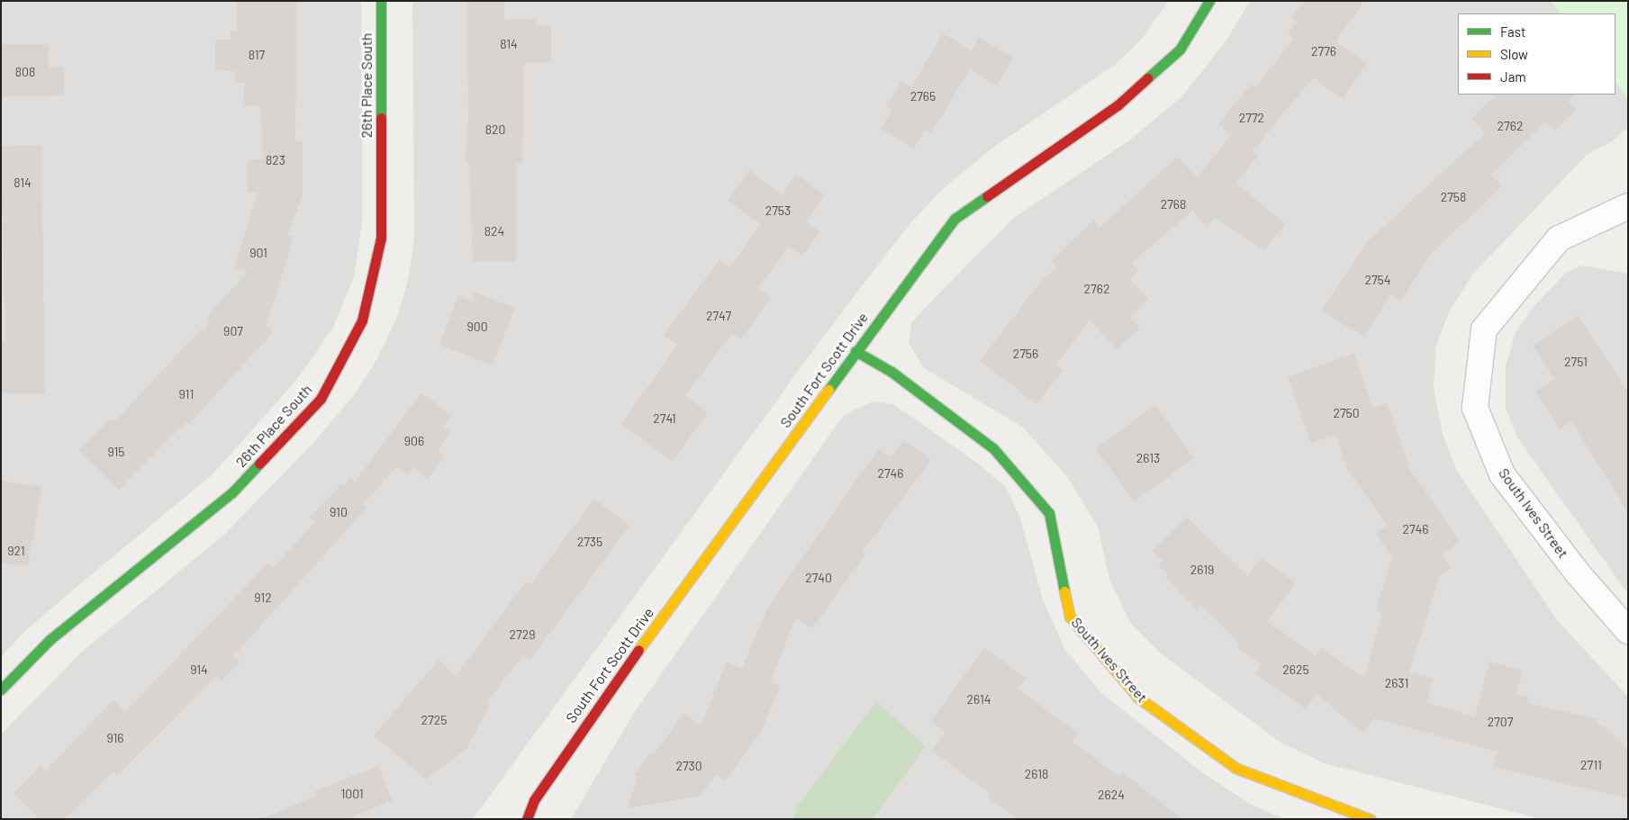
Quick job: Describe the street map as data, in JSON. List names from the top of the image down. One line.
{"streets":{"street":["26th Place South","South Fort Scott Drive","South Ives Street"]},"crossings":[["South Fort Scott Drive","South Ives Street"]],"house_numbers":["814","2776","817","808","2765","2772","2762","820","823","814","2758","2768","2753","824","901","2754","2762","2747","900","907","2756","2751","911","2750","2741","906","915","2613","2746","910","2746","2735","921","2619","2740","912","2729","914","2625","2631","2614","2725","2707","916","2711","2730","2618","1001","2624"],"legend":["Fast","Slow","Jam"]}
